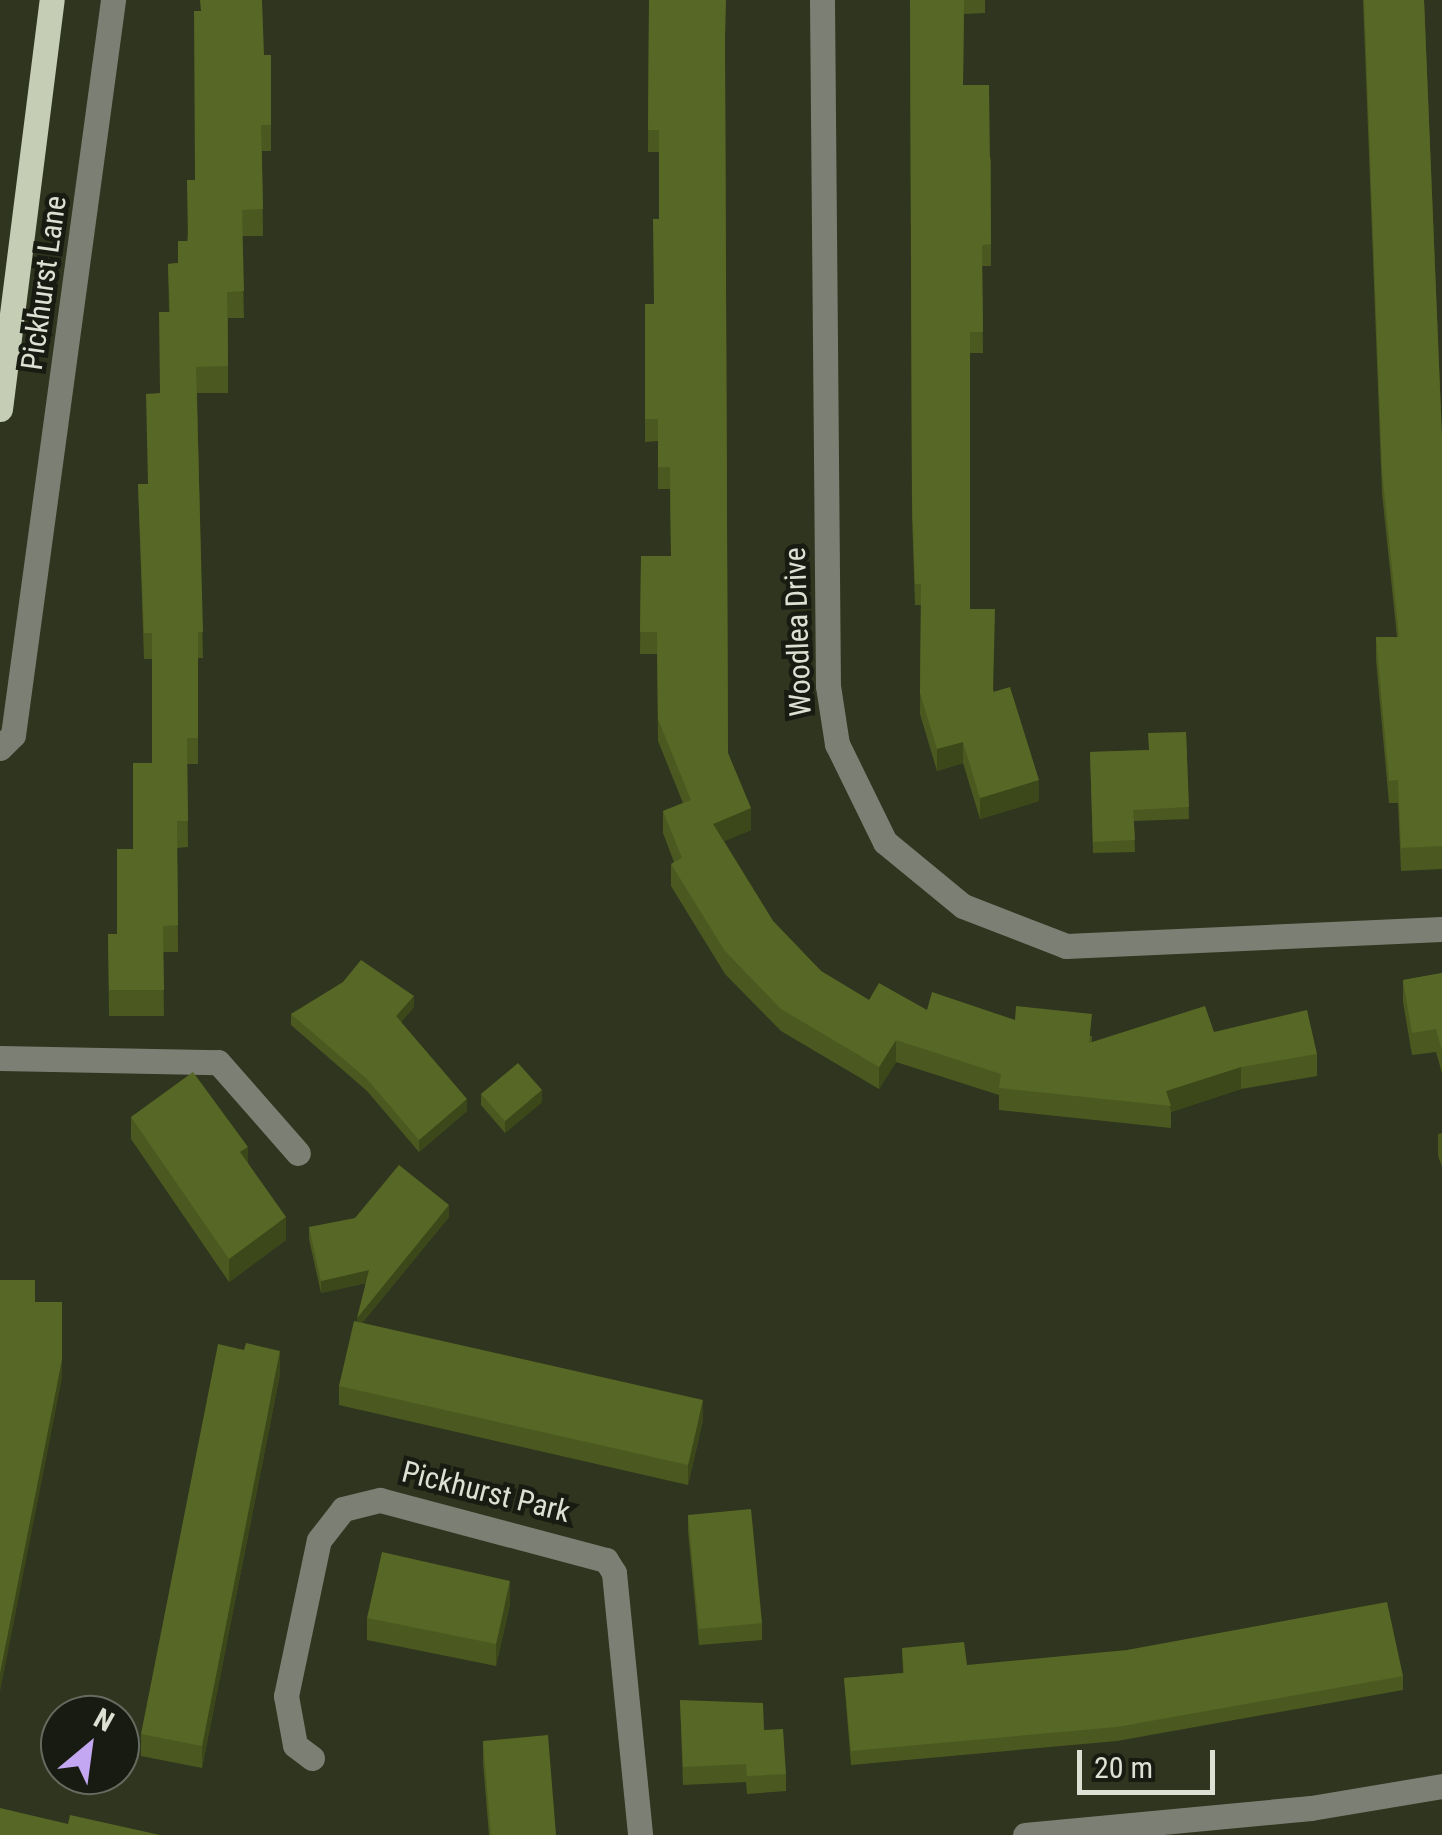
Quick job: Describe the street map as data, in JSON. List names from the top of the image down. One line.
{"streets":{"main road":["Pickhurst Lane"],"street":["Woodlea Drive","Pickhurst Park"]},"scale_bar":"20 m","north":"top right"}
